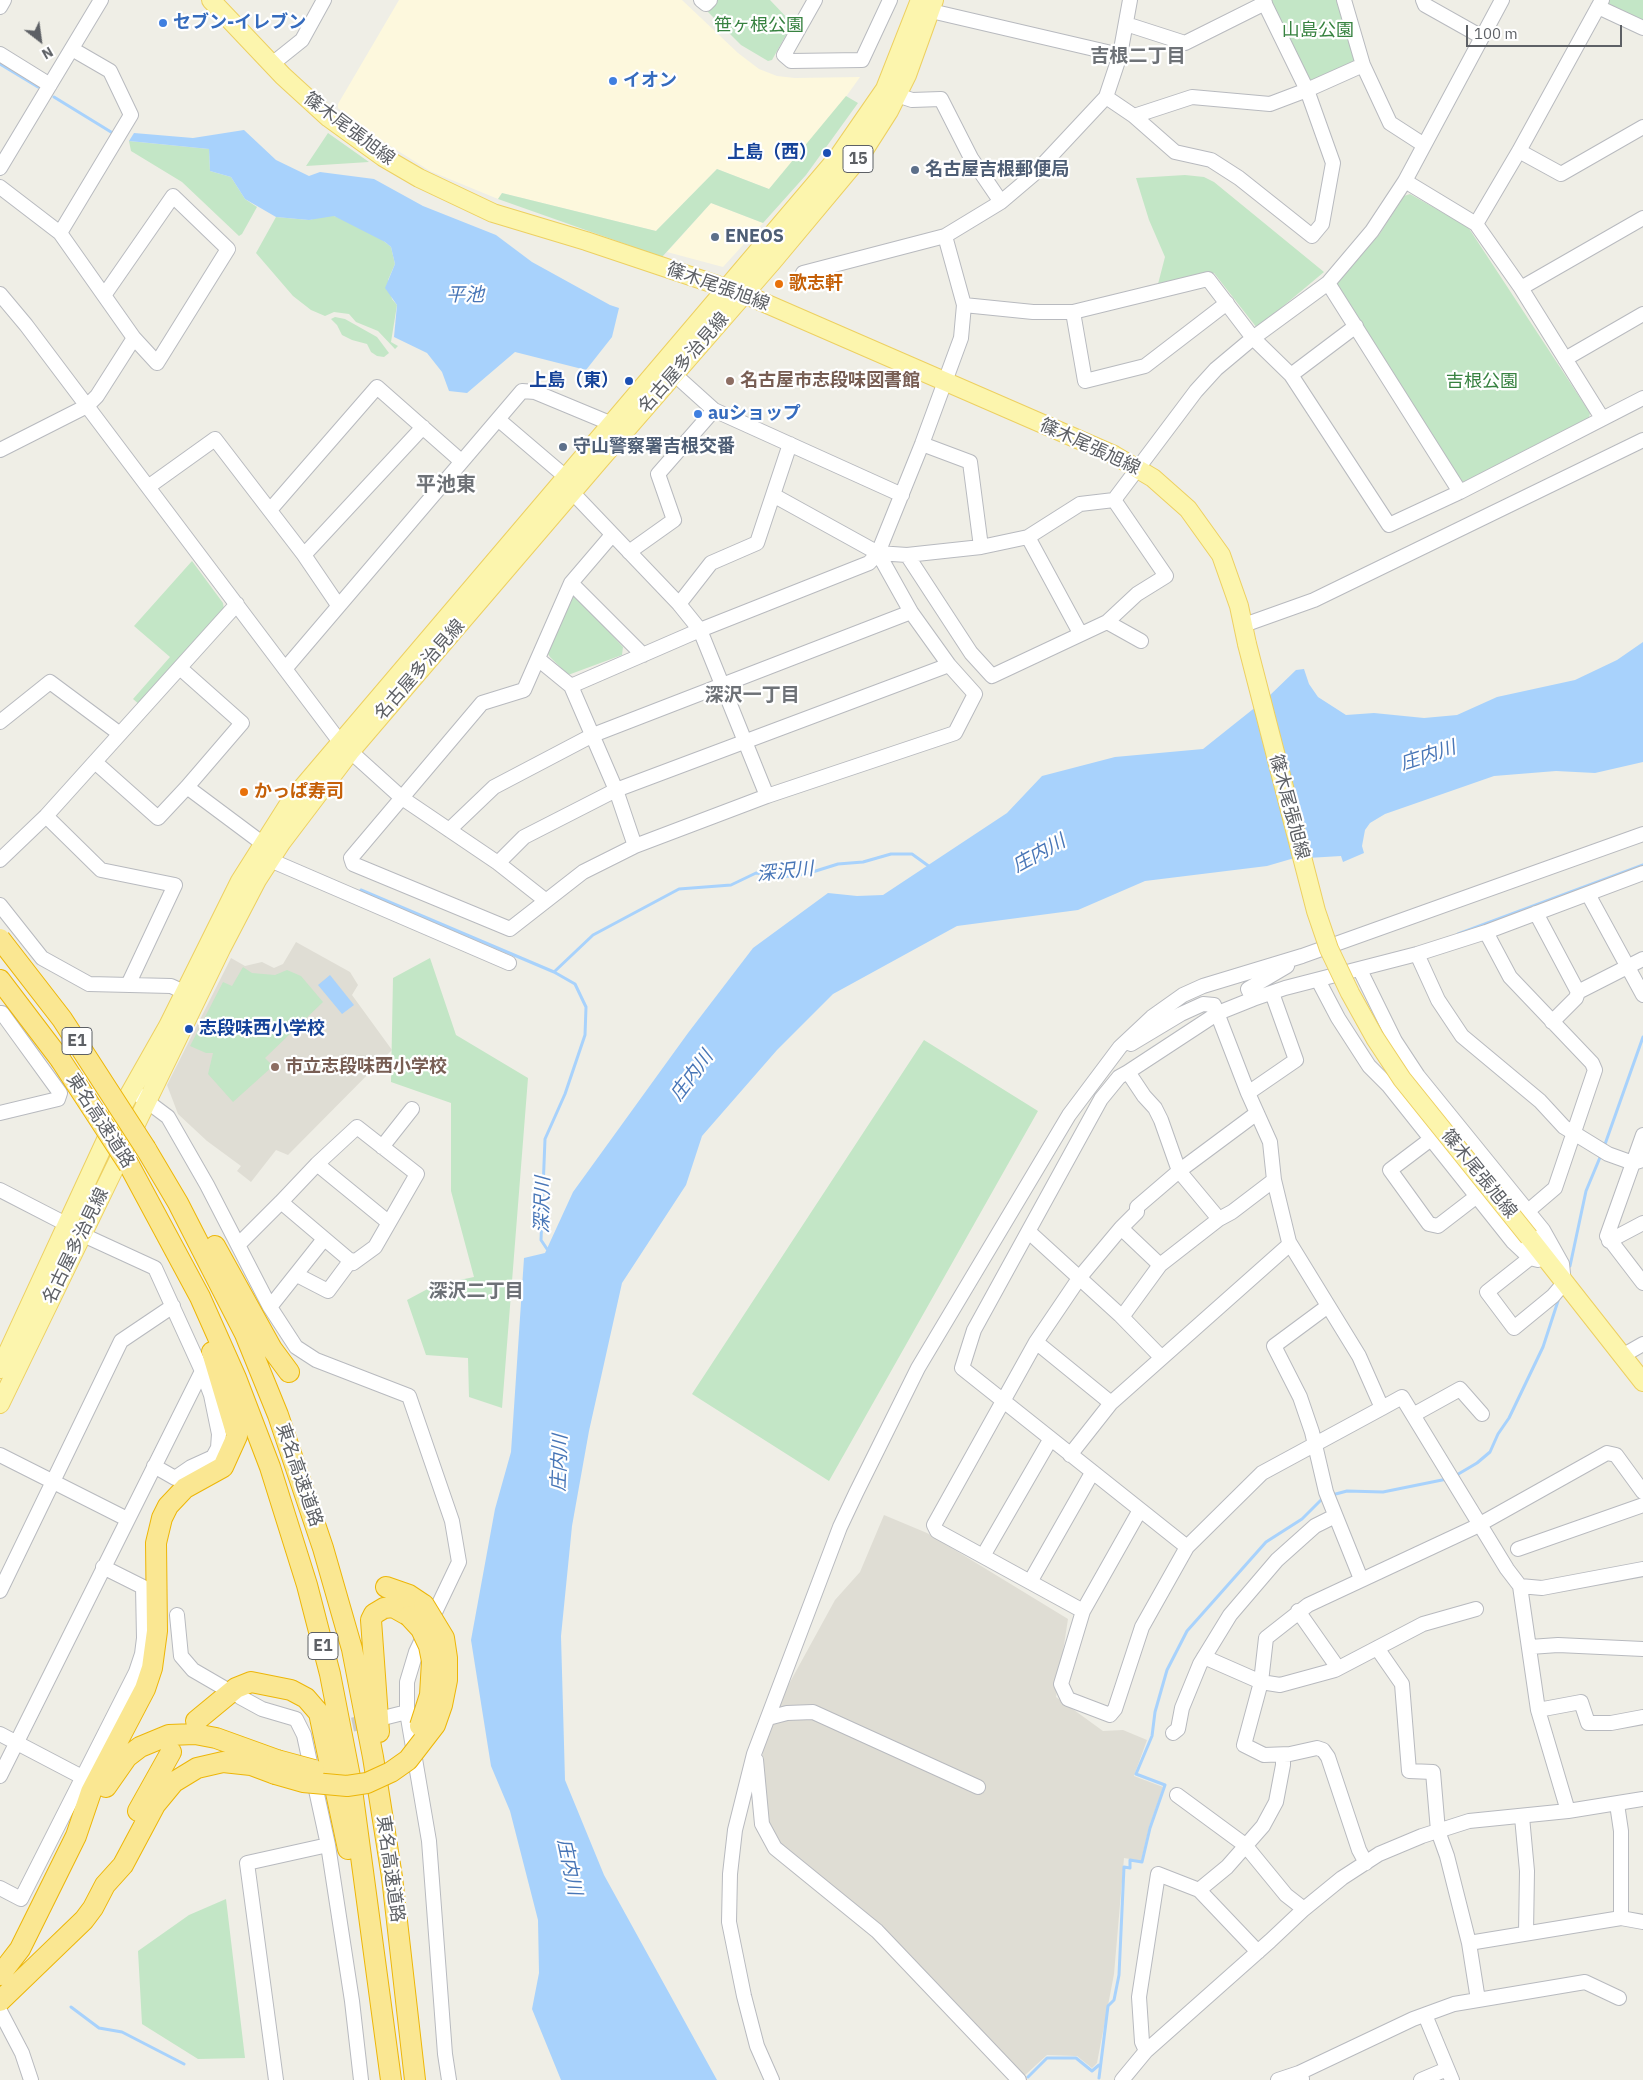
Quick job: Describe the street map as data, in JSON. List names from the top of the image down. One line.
{"streets":{"highway":["E1","東名高速道路"],"main road":["篠木尾張旭線","15","名古屋多治見線"]},"crossings":[["篠木尾張旭線","名古屋多治見線"]],"districts":["吉根二丁目","平池東","深沢一丁目","深沢二丁目"],"water":["平池","庄内川","深沢川"],"parks":["笹ヶ根公園","山島公園","吉根公園"],"places":["セブン-イレブン","イオン","上島（西）","名古屋吉根郵便局","ENEOS","歌志軒","上島（東）","名古屋市志段味図書館","auショップ","守山警察署吉根交番","かっぱ寿司","志段味西小学校","市立志段味西小学校"],"scale_bar":"100 m","north":"bottom right"}
